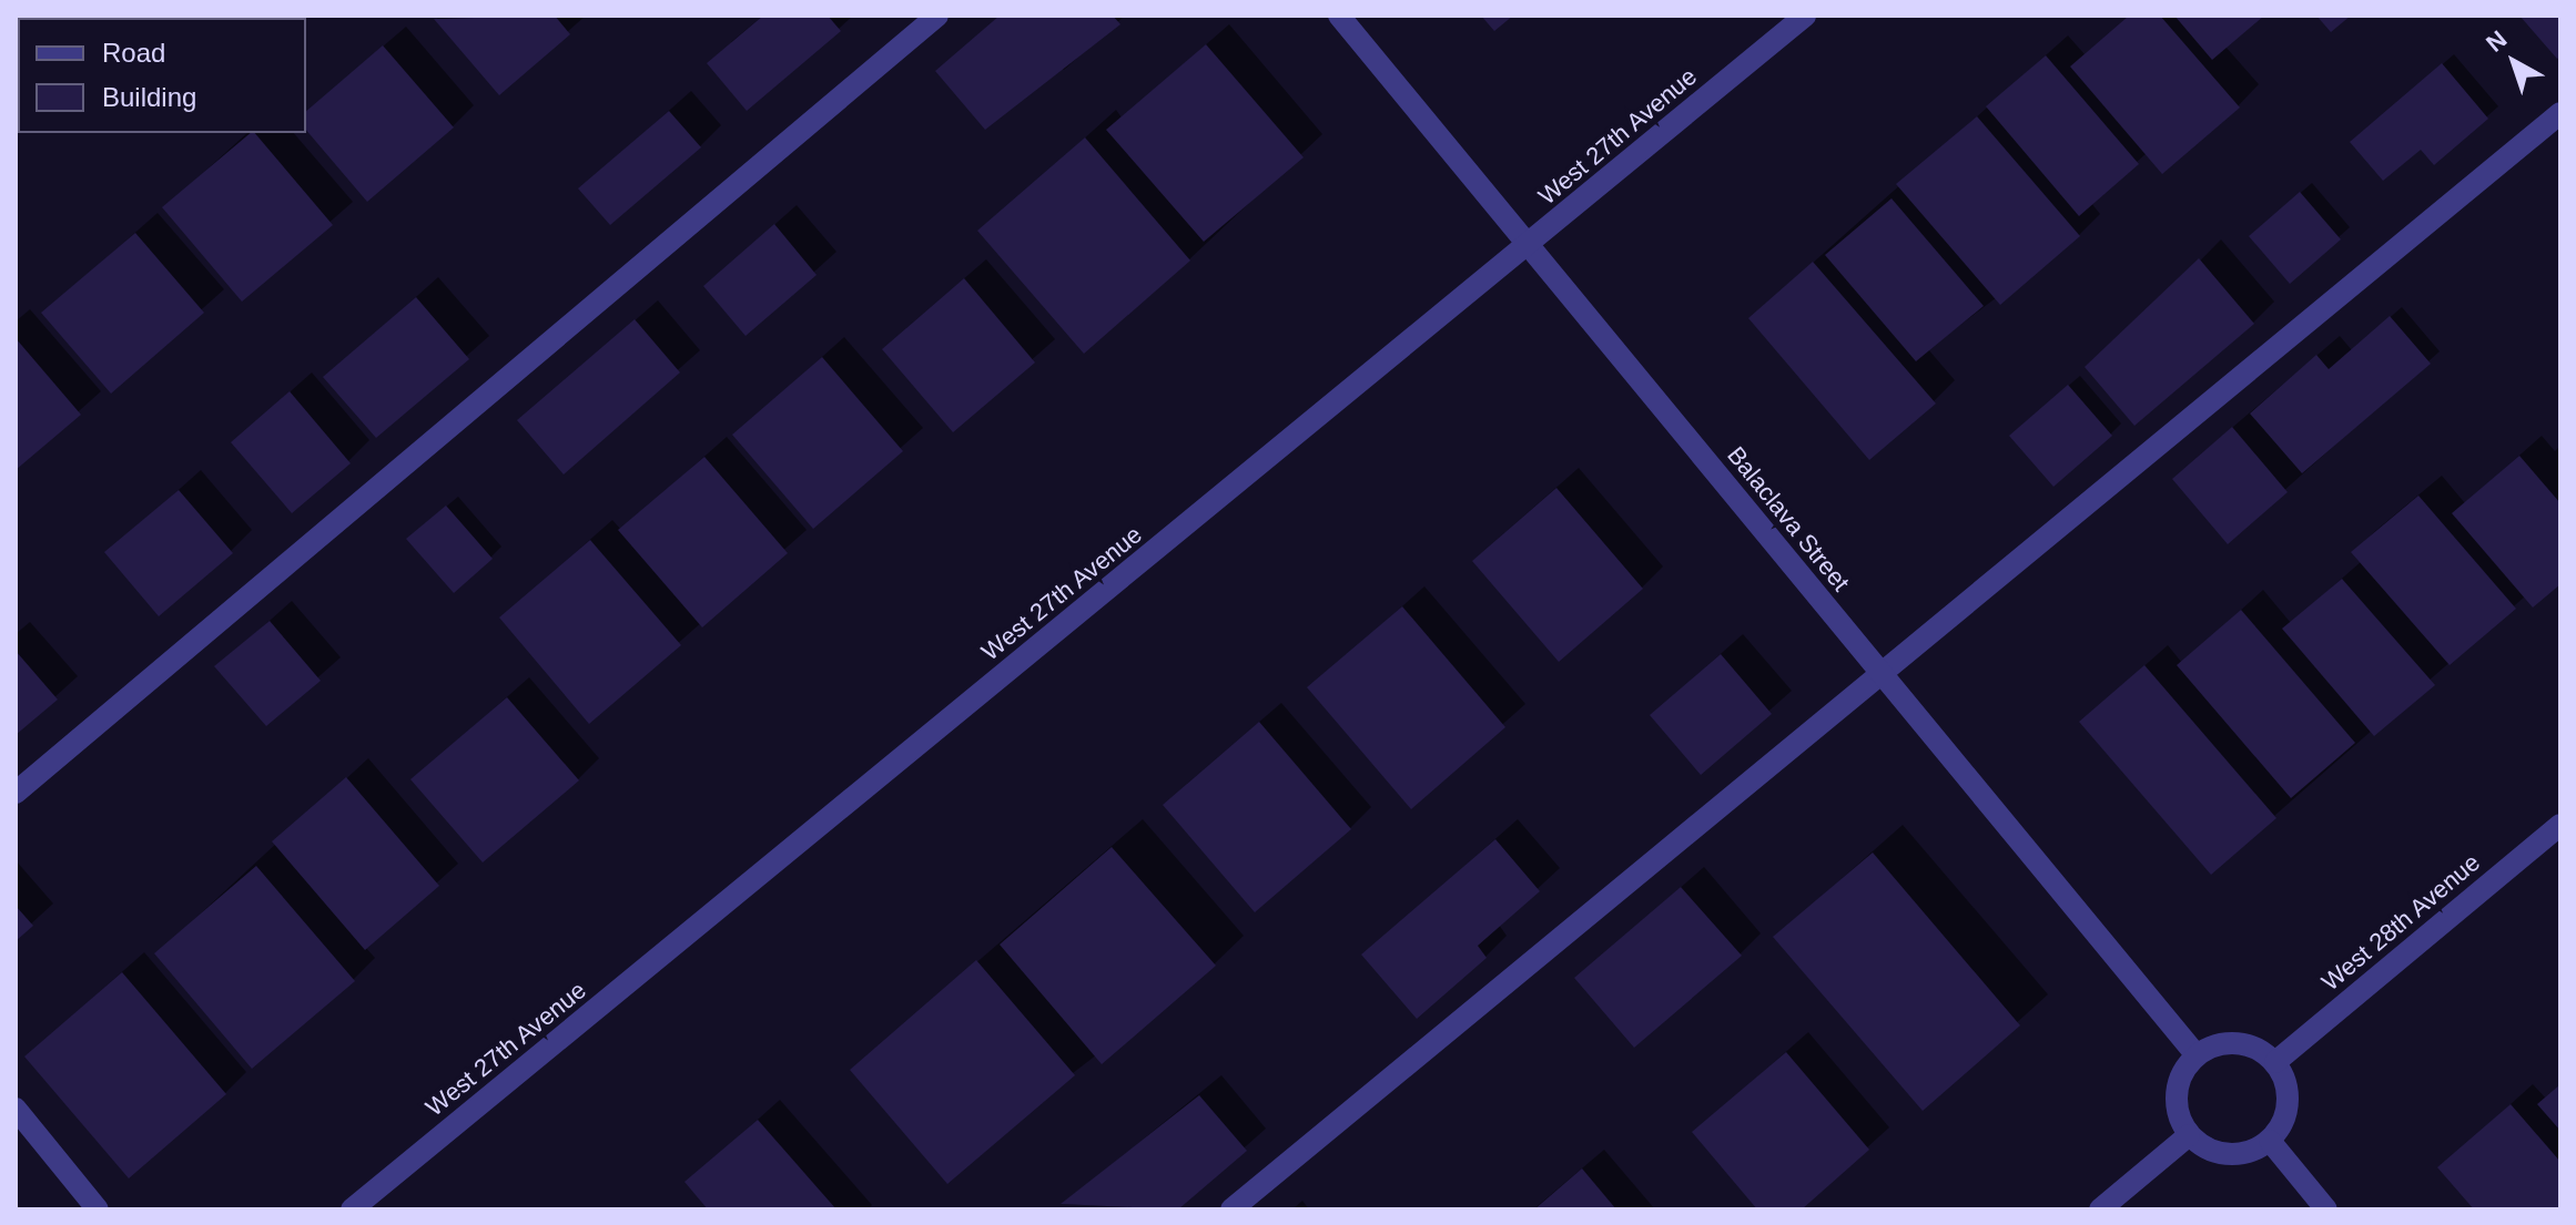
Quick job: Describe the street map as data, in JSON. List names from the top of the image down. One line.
{"streets":{"street":["West 27th Avenue","Balaclava Street","West 28th Avenue"]},"crossings":[["West 27th Avenue","Balaclava Street"],["Balaclava Street","West 28th Avenue"]],"legend":["Road","Building"],"north":"top left"}
